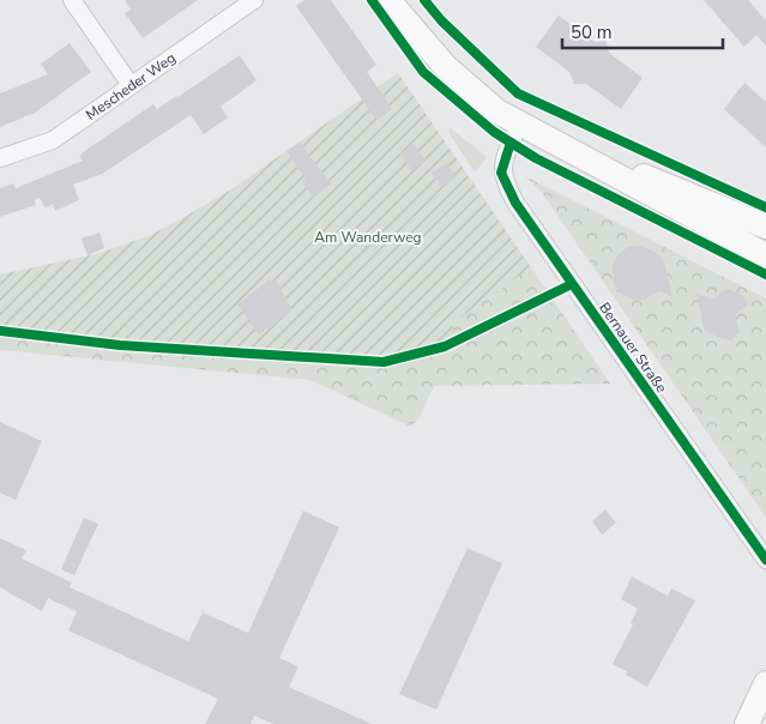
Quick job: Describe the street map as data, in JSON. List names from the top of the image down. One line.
{"streets":{"street":["Mescheder Weg","Bernauer Straße"]},"parks":["Am Wanderweg"],"scale_bar":"50 m"}
